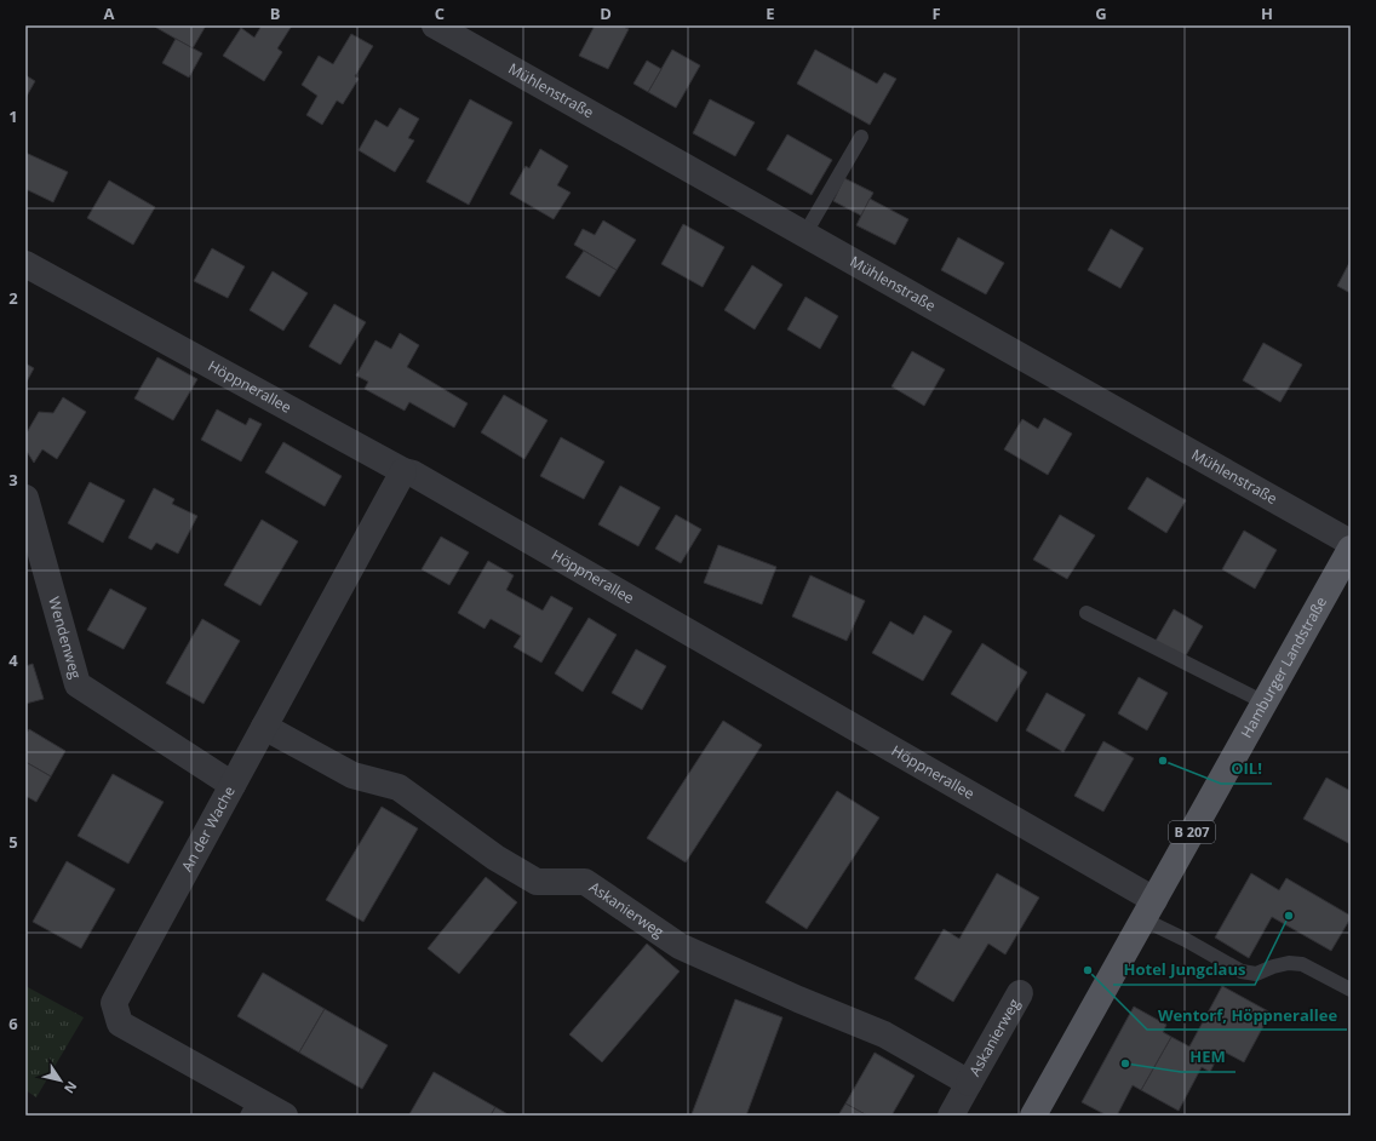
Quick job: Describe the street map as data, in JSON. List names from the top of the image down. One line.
{"streets":{"main road":["Hamburger Landstraße","B 207"],"street":["Mühlenstraße","Höppnerallee","Wendenweg","An der Wache","Askanierweg"]},"crossings":[["Höppnerallee","Hamburger Landstraße"],["Höppnerallee","An der Wache"],["Wendenweg","An der Wache"],["An der Wache","Askanierweg"]],"places":["OIL!","Hotel Jungclaus","Wentorf, Höppnerallee","HEM"],"north":"bottom right","grid":{"columns":["A","B","C","D","E","F","G","H"],"rows":["1","2","3","4","5","6"]}}
